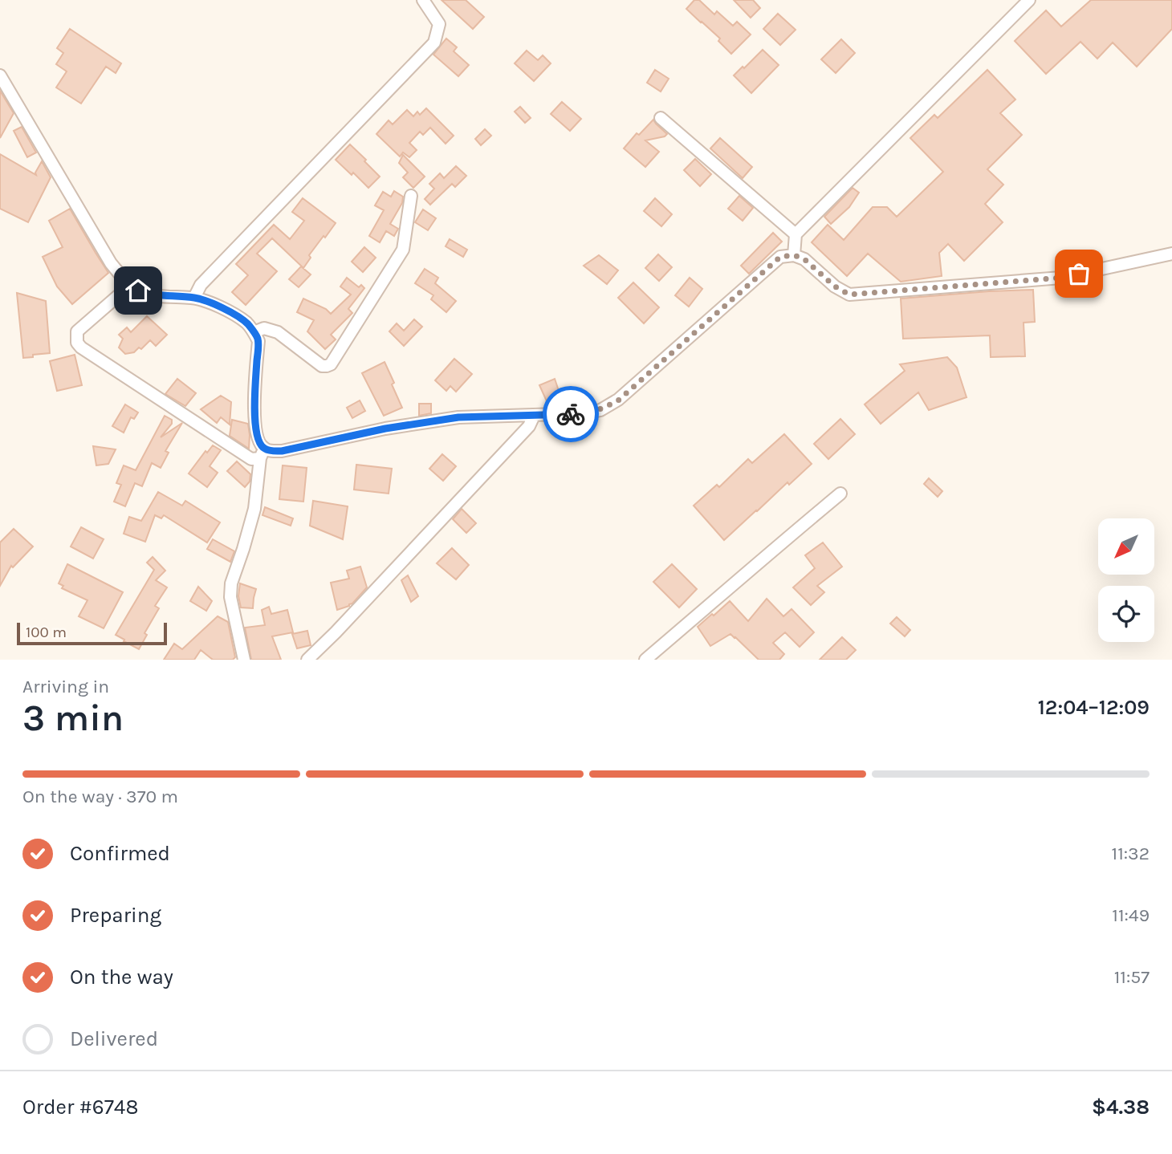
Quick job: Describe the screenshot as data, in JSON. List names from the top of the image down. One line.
{"scale_bar":"100 m","north":"bottom left","page":{"scale":"100 m","heading":["3 min","Arriving in","12:04–12:09"],"panel":["Order #6748","$4.38"],"bar":"On the way · 370 m","list":[["Confirmed","11:32"],["Preparing","11:49"],["On the way","11:57"],"Delivered"]}}
